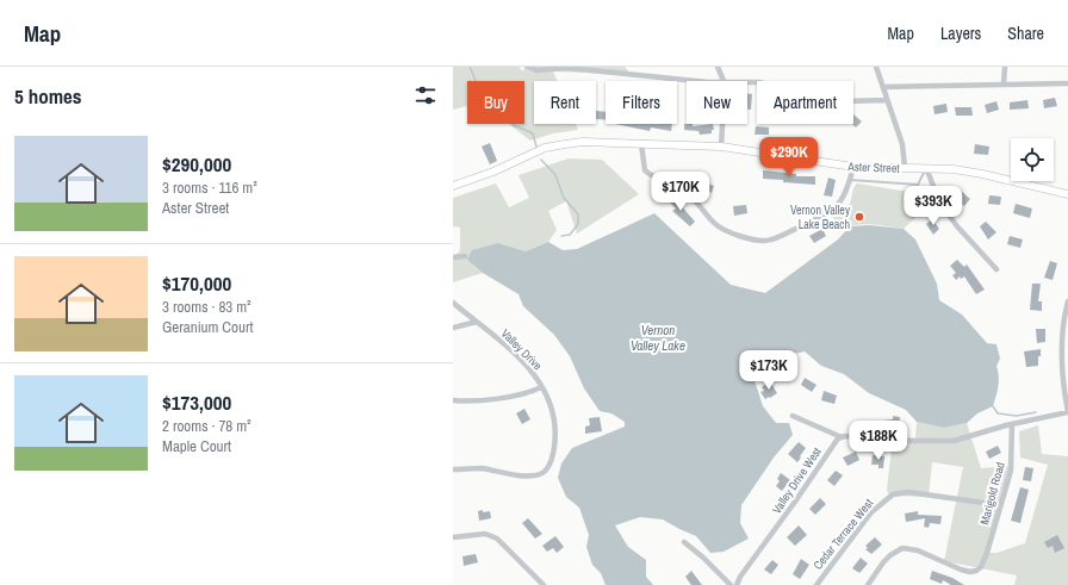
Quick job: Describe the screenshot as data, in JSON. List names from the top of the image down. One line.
{"streets":{"street":["Aster Street","Valley Drive","Valley Drive West","Marigold Road","Cedar Terrace West"]},"crossings":[["Marigold Road","Cedar Terrace West"]],"water":["Vernon Valley Lake"],"places":["Vernon Valley Lake Beach"],"page":{"header":"Map","nav":["Map","Layers","Share"],"heading":"5 homes","chip":["Buy","Rent","Filters","New","Apartment"],"list":[{"name":"$290,000","note":"3 rooms · 116 m² · Aster Street"},{"name":"$170,000","note":"3 rooms · 83 m² · Geranium Court"},{"name":"$173,000","note":"2 rooms · 78 m² · Maple Court"}],"price":["$290K","$170K","$393K","$173K","$188K"]}}
